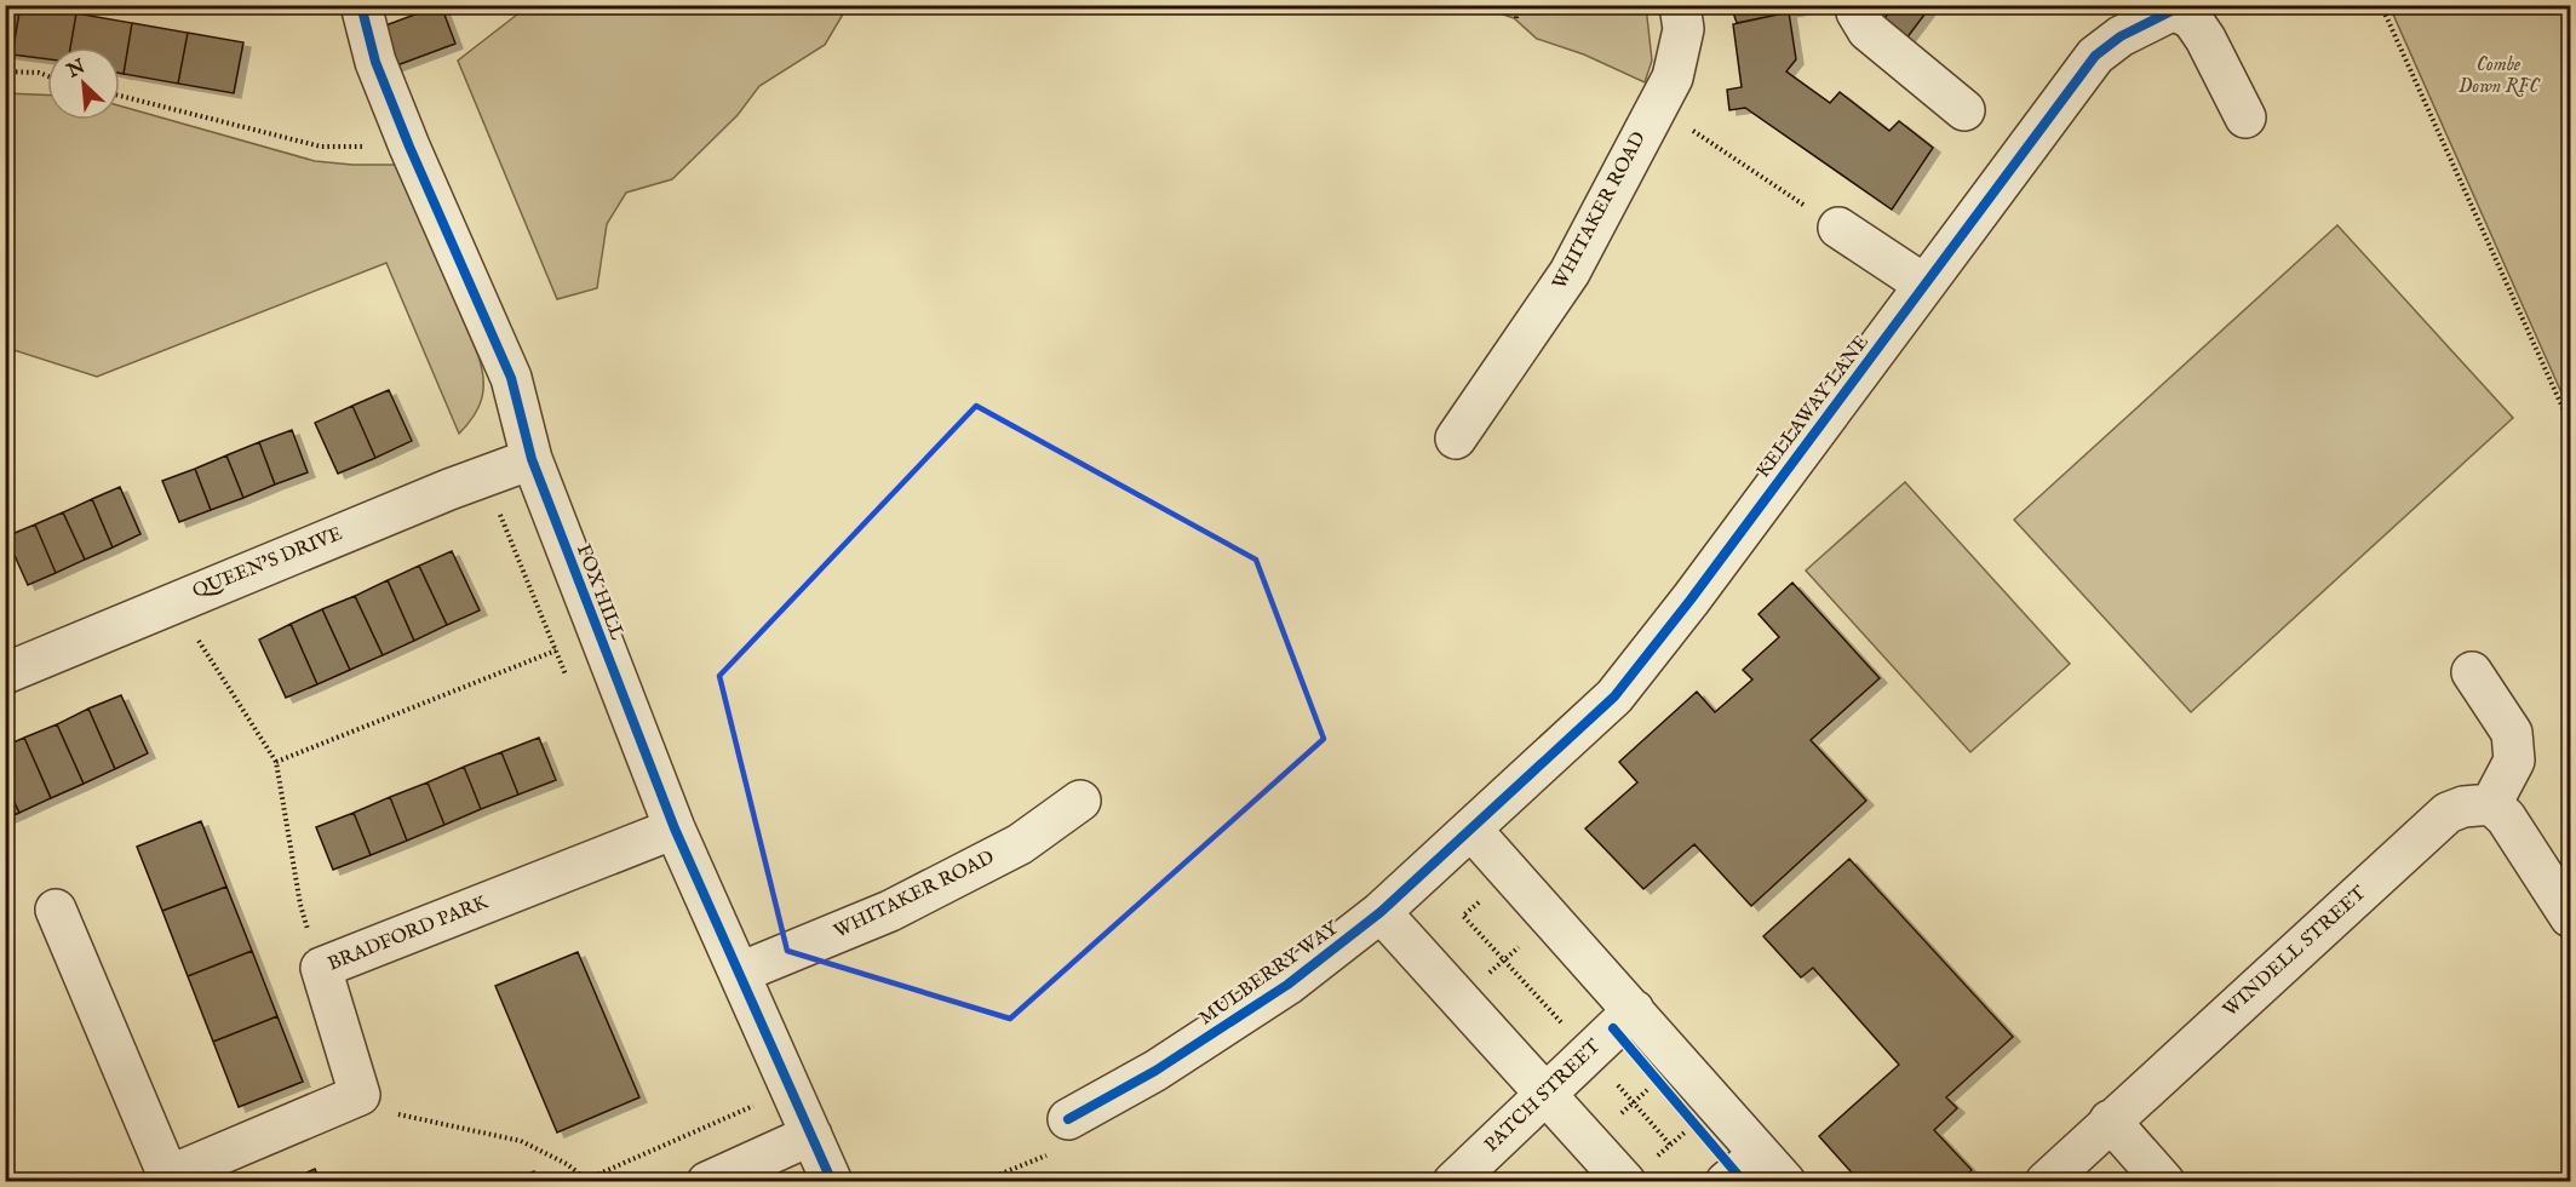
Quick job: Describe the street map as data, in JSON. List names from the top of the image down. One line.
{"streets":{"street":["WHITAKER ROAD","KELLAWAY LANE","QUEEN'S DRIVE","FOX HILL","BRADFORD PARK","WINDELL STREET","MULBERRY WAY","PATCH STREET"]},"crossings":[["WHITAKER ROAD","FOX HILL"],["KELLAWAY LANE","MULBERRY WAY"],["QUEEN'S DRIVE","FOX HILL"],["FOX HILL","BRADFORD PARK"]],"parks":["Combe Down RFC"],"north":"top left"}
